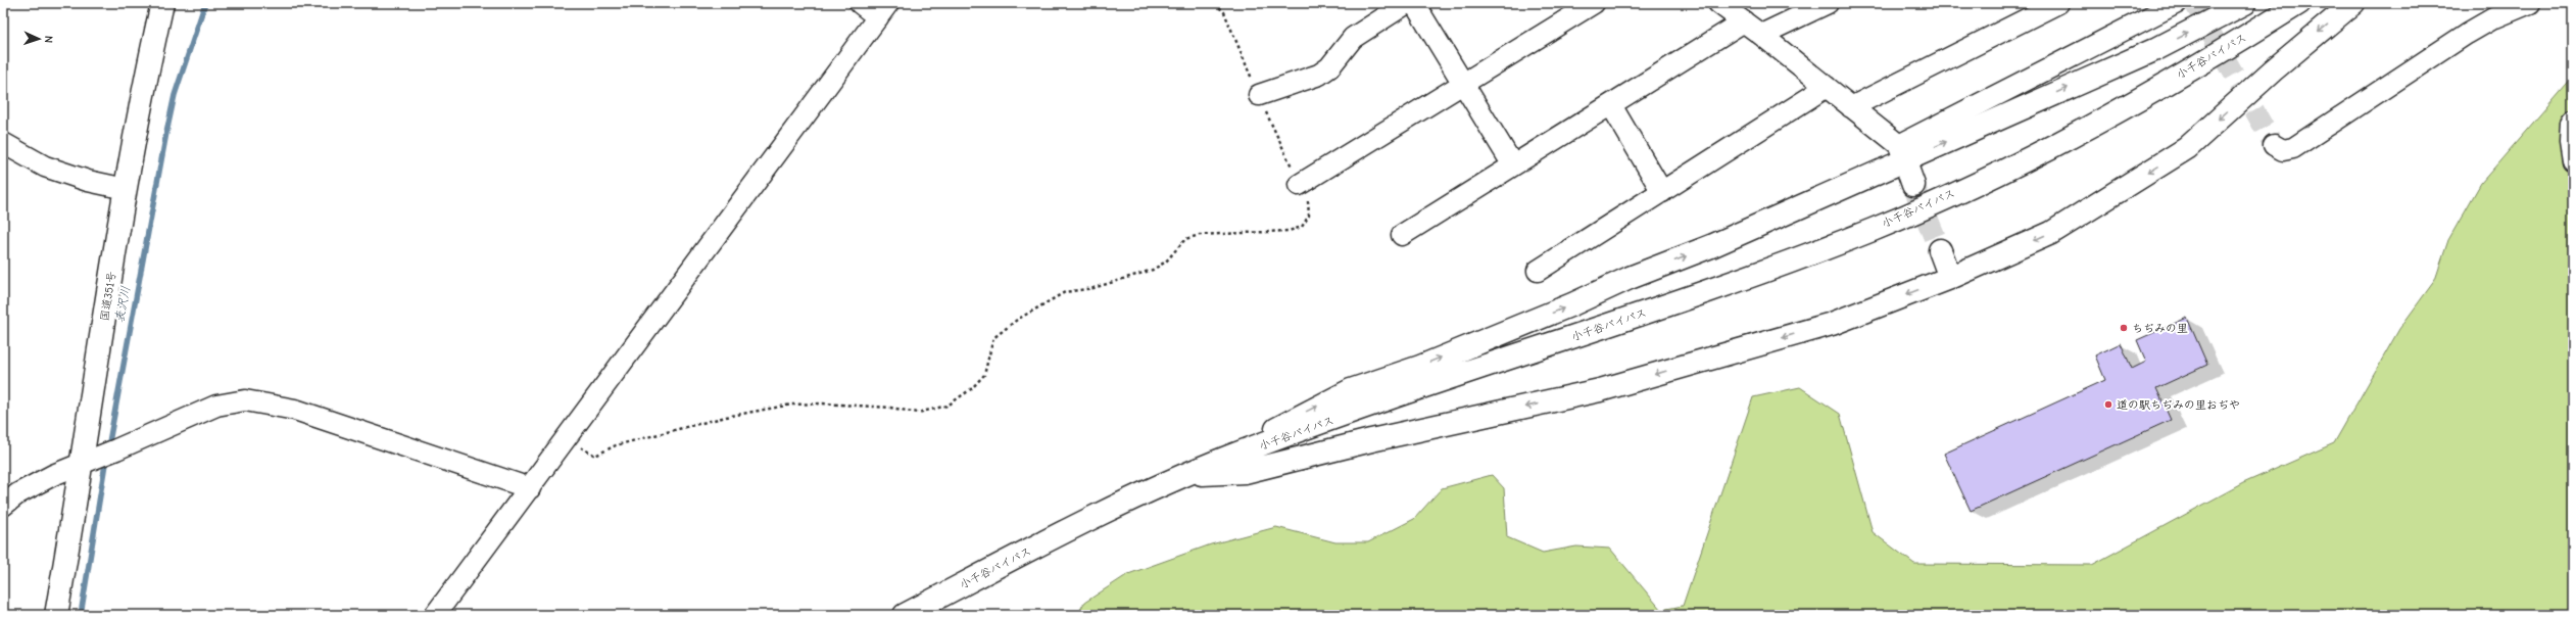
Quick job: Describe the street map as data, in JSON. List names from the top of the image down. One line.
{"streets":{"highway":["小千谷バイパス","国道351号"]},"water":["表沢川"],"places":["ちぢみの里","道の駅ちぢみの里おぢや"],"north":"right"}
